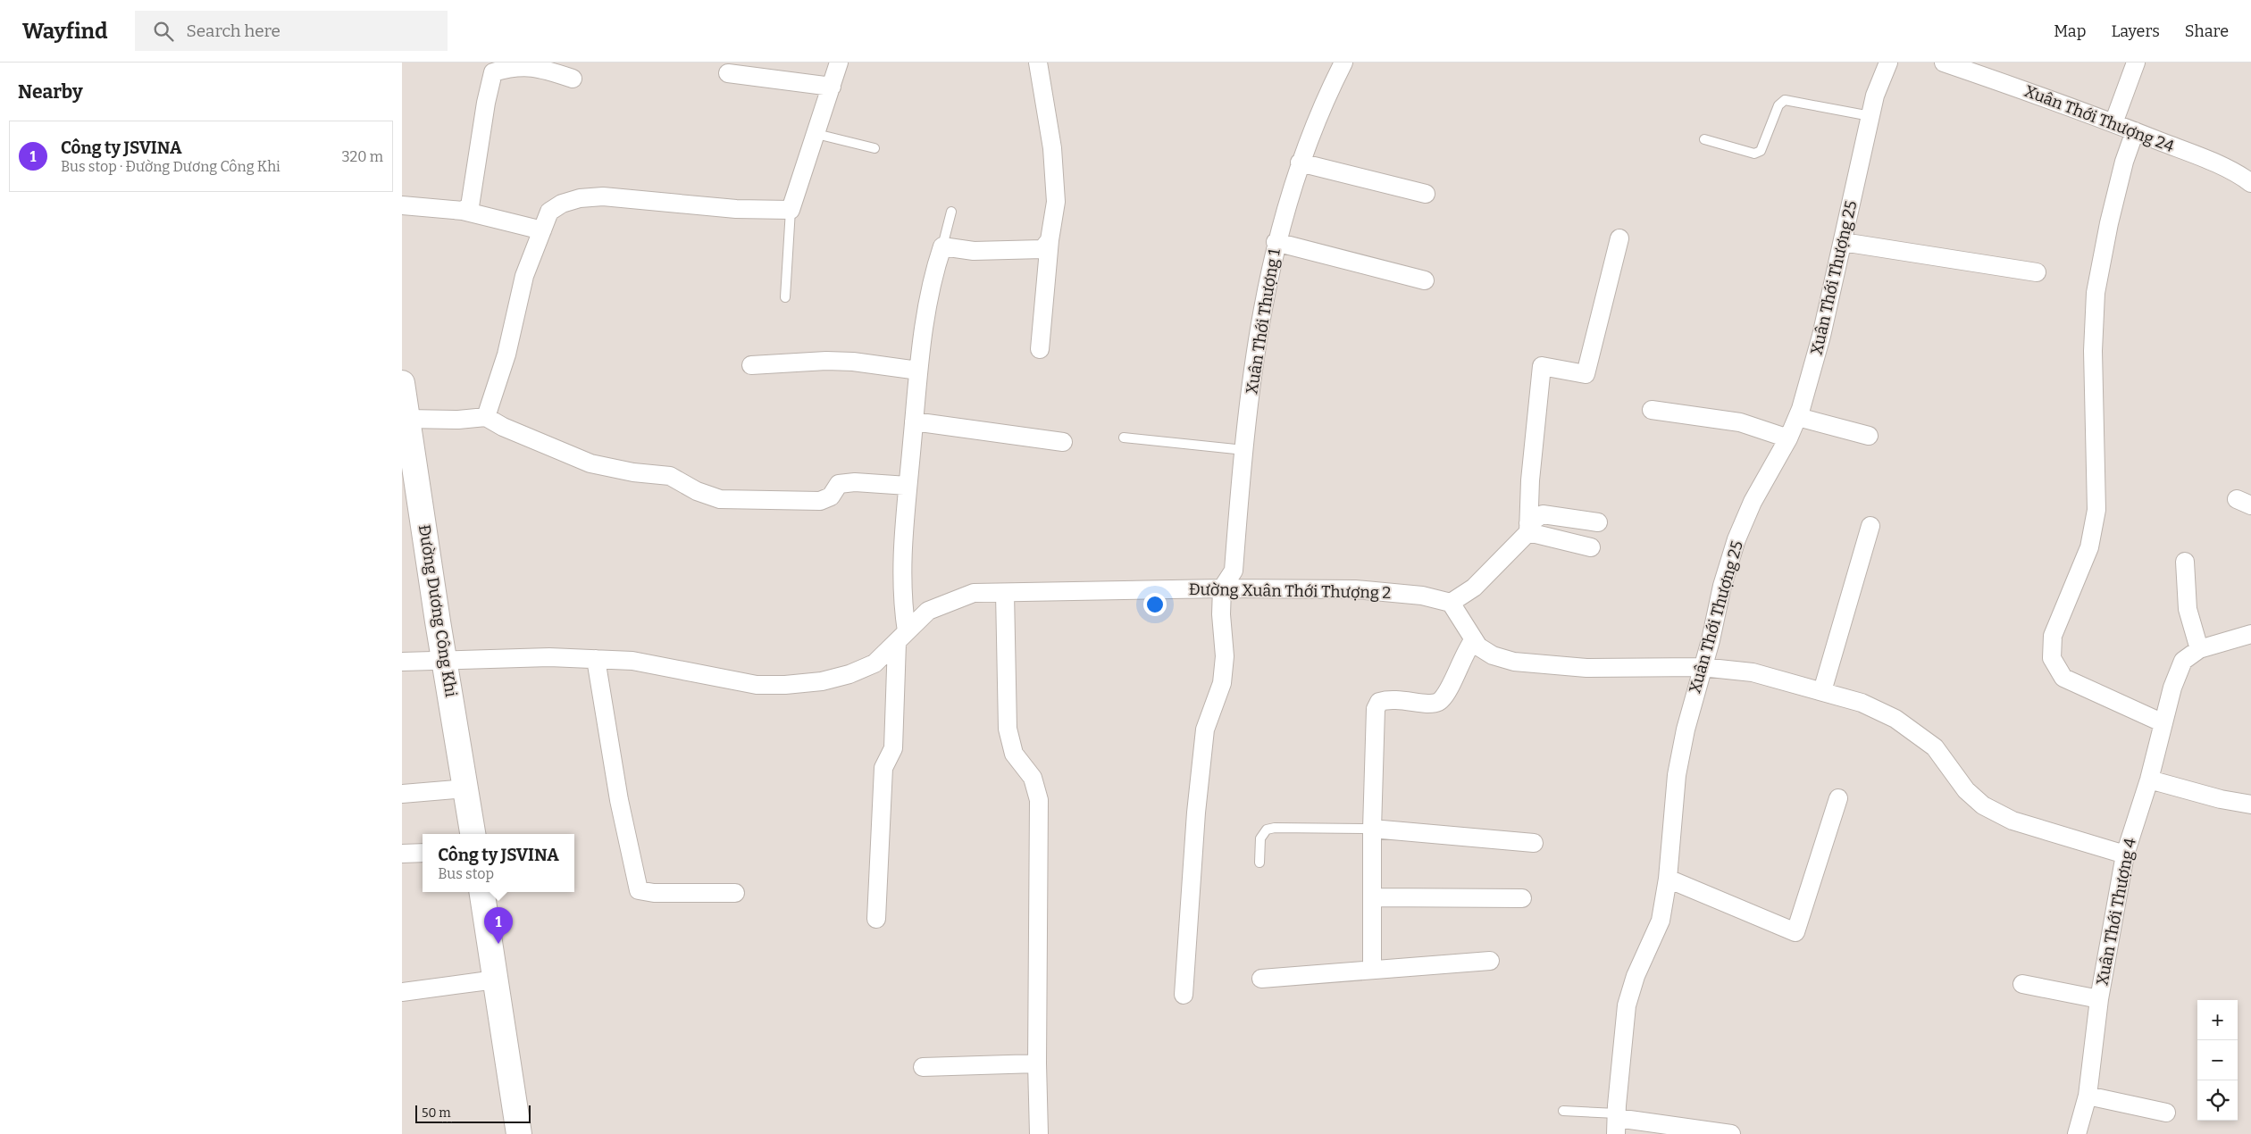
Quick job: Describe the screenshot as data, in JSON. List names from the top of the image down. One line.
{"streets":{"main road":["Đường Dương Công Khi"],"street":["Xuân Thới Thượng 24","Xuân Thới Thượng 25","Xuân Thới Thượng 1","Đường Xuân Thới Thượng 2","Xuân Thới Thượng 4"]},"crossings":[["Xuân Thới Thượng 1","Đường Xuân Thới Thượng 2"],["Đường Xuân Thới Thượng 2","Đường Dương Công Khi"]],"scale_bar":"50 m","page":{"header":"Wayfind","search":"Search here","nav":["Map","Layers","Share"],"heading":"Nearby","list":[{"mark":"1","name":"Công ty JSVINA","note":"Bus stop · Đường Dương Công Khi","value":"320 m"}],"popup":["Công ty JSVINA","Bus stop"],"pins":"1","map_buttons":["+","−"],"scale":"50 m"}}
